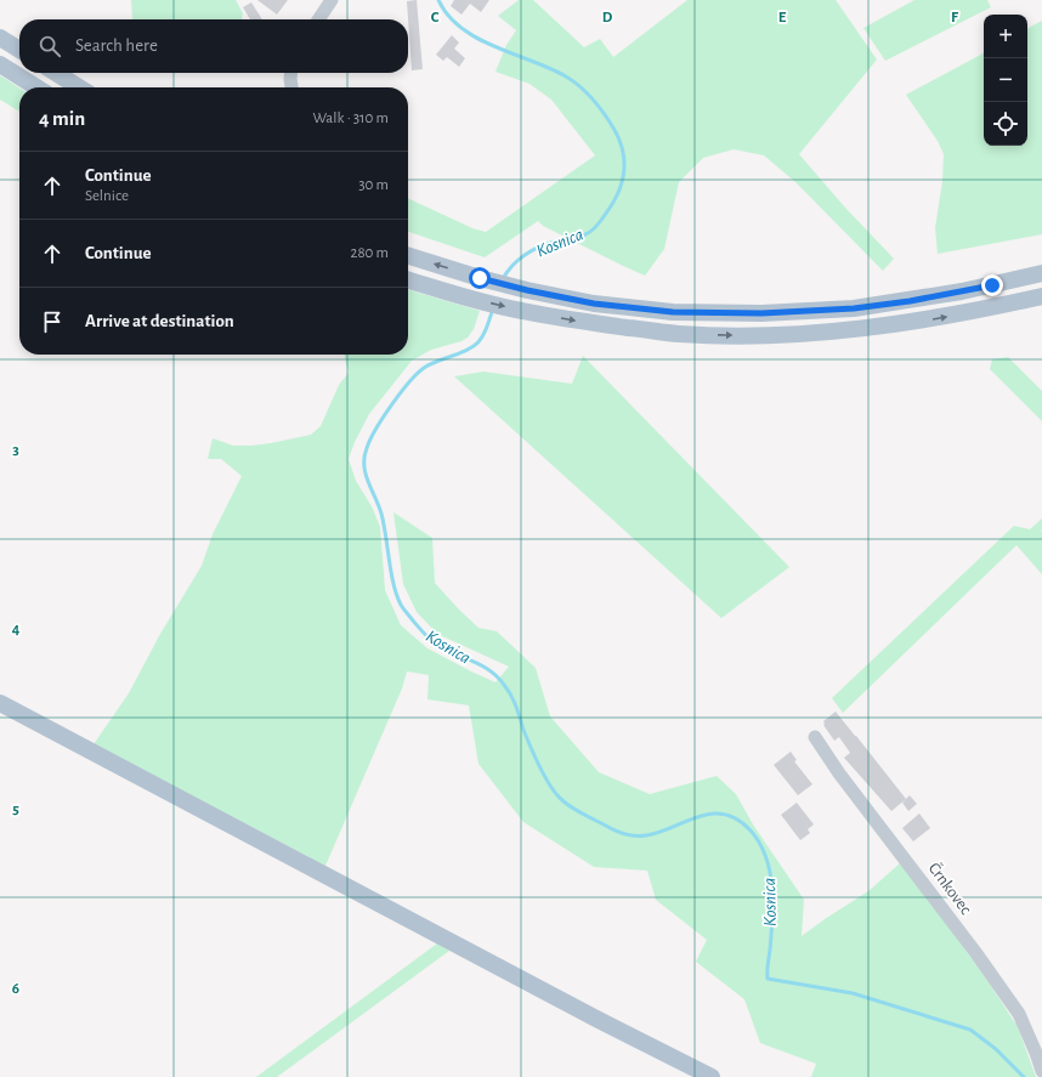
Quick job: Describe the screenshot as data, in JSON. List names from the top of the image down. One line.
{"streets":{"street":["Črnkovec"]},"water":["Kosnica"],"page":{"map_buttons":["+","−"],"search":"Search here","heading":["4 min","Walk · 310 m"],"list":[["Continue","Selnice","30 m"],["Continue","280 m"],"Arrive at destination"]},"grid":{"columns":["C","D","E","F"],"rows":["3","4","5","6"]}}
